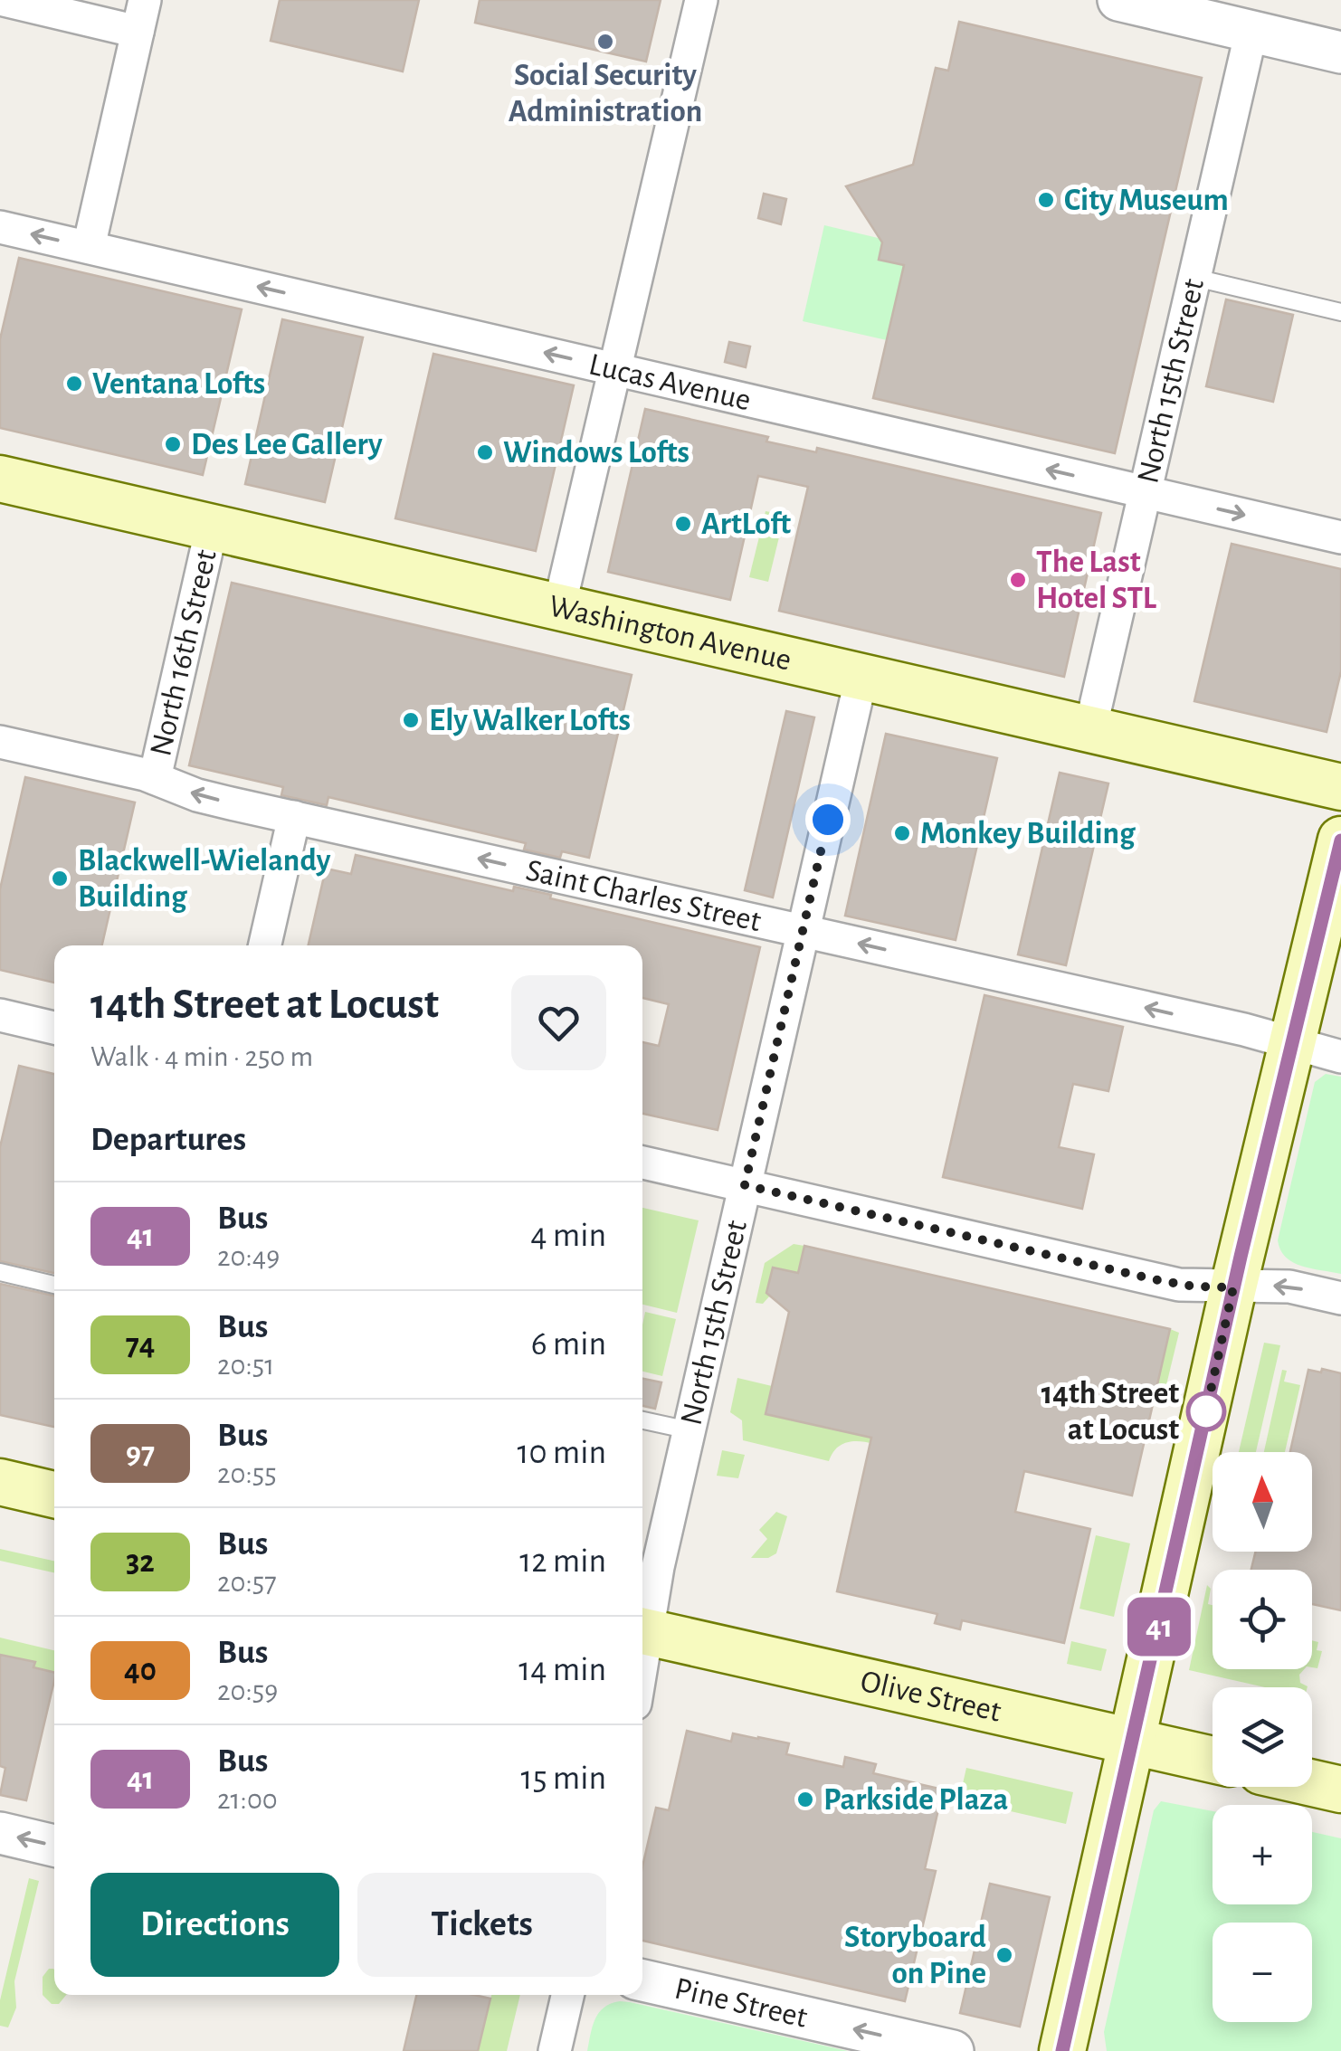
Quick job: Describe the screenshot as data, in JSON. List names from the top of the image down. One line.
{"streets":{"main road":["Washington Avenue","Olive Street"],"street":["North 15th Street","Lucas Avenue","North 16th Street","Saint Charles Street","Pine Street"]},"crossings":[["North 15th Street","Lucas Avenue"],["North 15th Street","Washington Avenue"],["North 15th Street","Saint Charles Street"],["Washington Avenue","North 16th Street"],["North 16th Street","Saint Charles Street"]],"one_way":["Pine Street"],"places":["Social Security Administration","City Museum","Ventana Lofts","Des Lee Gallery","Windows Lofts","ArtLoft","The Last Hotel STL","Ely Walker Lofts","Monkey Building","Blackwell-Wielandy Building","14th Street at Locust","Parkside Plaza","Storyboard on Pine"],"lines":["bus line 41"],"north":"top","page":{"on_map":"41","heading":[["14th Street at Locust","Walk · 4 min · 250 m"],"Departures"],"list":[{"mark":"41","name":"Bus","note":"20:49","value":"4 min"},{"mark":"74","name":"Bus","note":"20:51","value":"6 min"},{"mark":"97","name":"Bus","note":"20:55","value":"10 min"},{"mark":"32","name":"Bus","note":"20:57","value":"12 min"},{"mark":"40","name":"Bus","note":"20:59","value":"14 min"},{"mark":"41","name":"Bus","note":"21:00","value":"15 min"}],"map_buttons":["+","−"],"buttons":["Directions","Tickets"]}}
